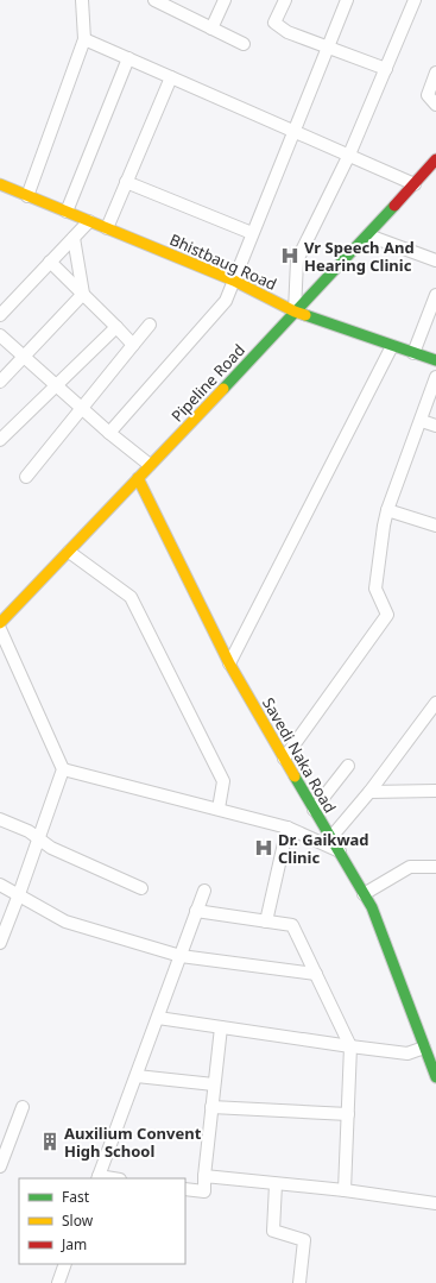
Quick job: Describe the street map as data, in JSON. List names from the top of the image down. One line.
{"streets":{"street":["Bhistbaug Road","Pipeline Road","Savedi Naka Road"]},"crossings":[["Bhistbaug Road","Pipeline Road"],["Pipeline Road","Savedi Naka Road"]],"places":{"hospital":["Vr Speech And Hearing Clinic","Dr. Gaikwad Clinic"],"building":["Auxilium Convent High School"]},"legend":["Fast","Slow","Jam"]}
